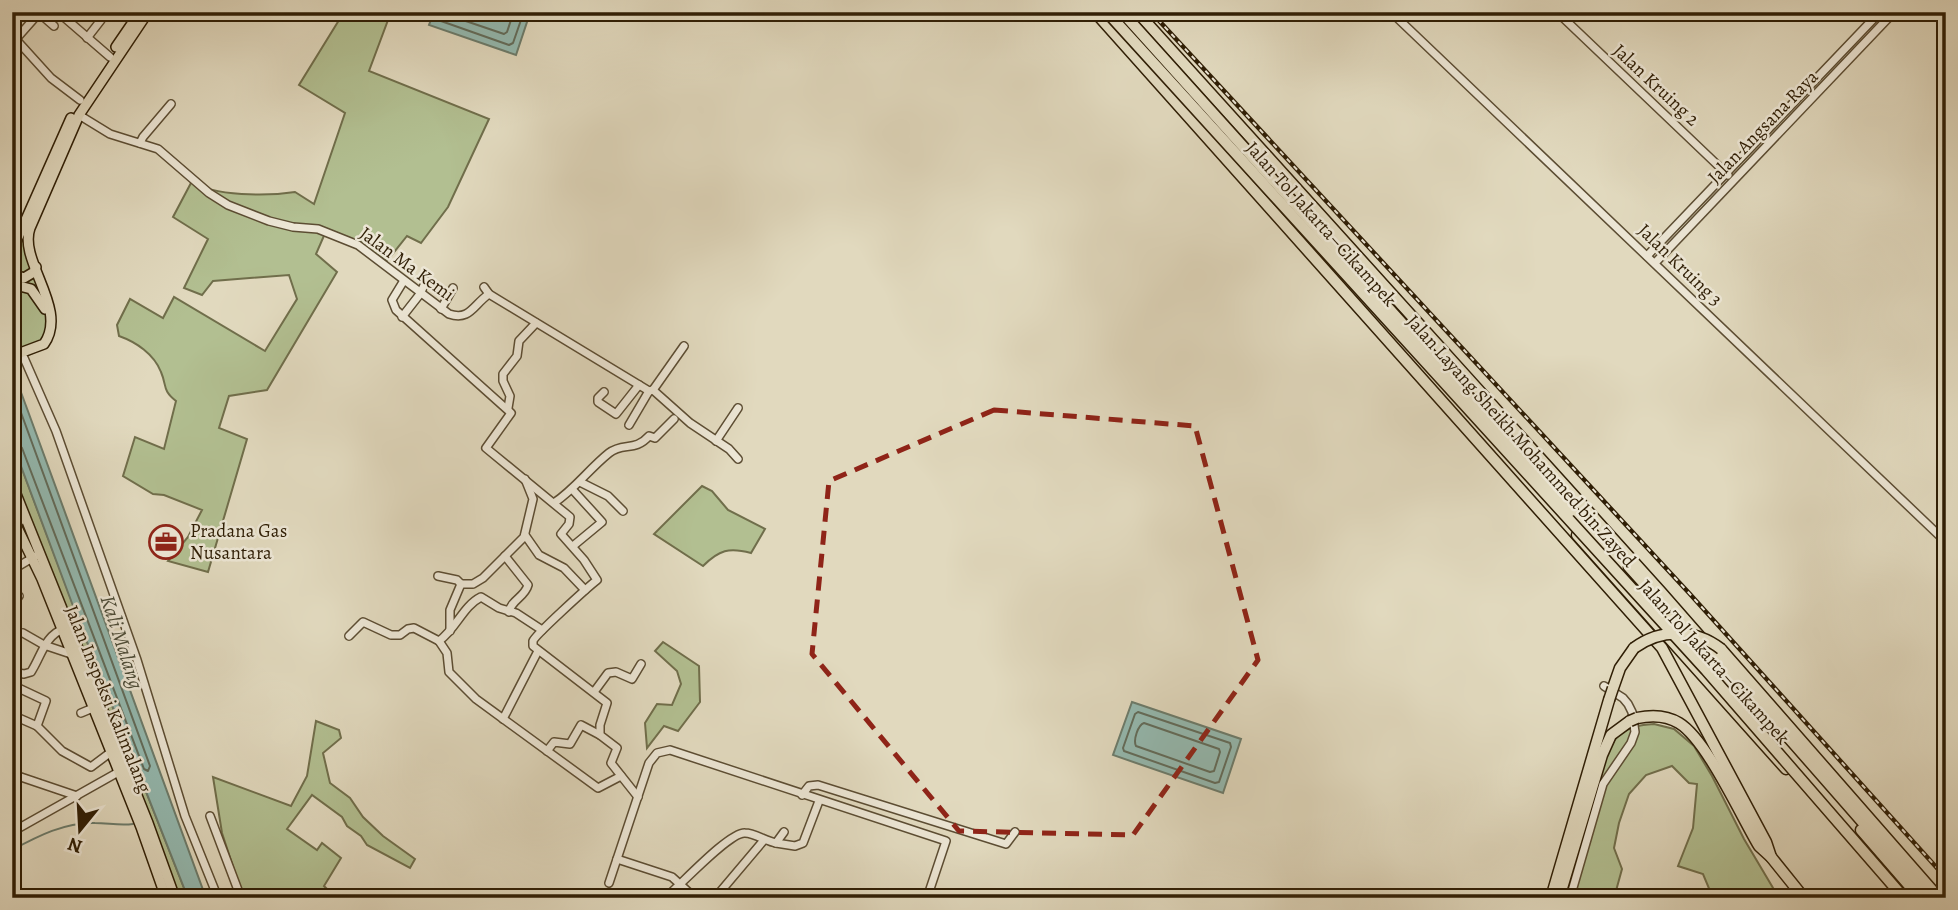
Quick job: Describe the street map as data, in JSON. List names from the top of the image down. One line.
{"streets":{"highway":["Jalan Tol Jakarta–Cikampek","Jalan Layang Sheikh Mohammed bin Zayed"],"main road":["Jalan Inspeksi Kalimalang"],"street":["Jalan Kruing 2","Jalan Angsana Raya","Jalan Ma Kemi","Jalan Kruing 3"]},"crossings":[["Jalan Kruing 2","Jalan Angsana Raya"],["Jalan Angsana Raya","Jalan Kruing 3"]],"water":["Kali Malang"],"places":{"office":["Pradana Gas Nusantara"]},"north":"bottom"}
